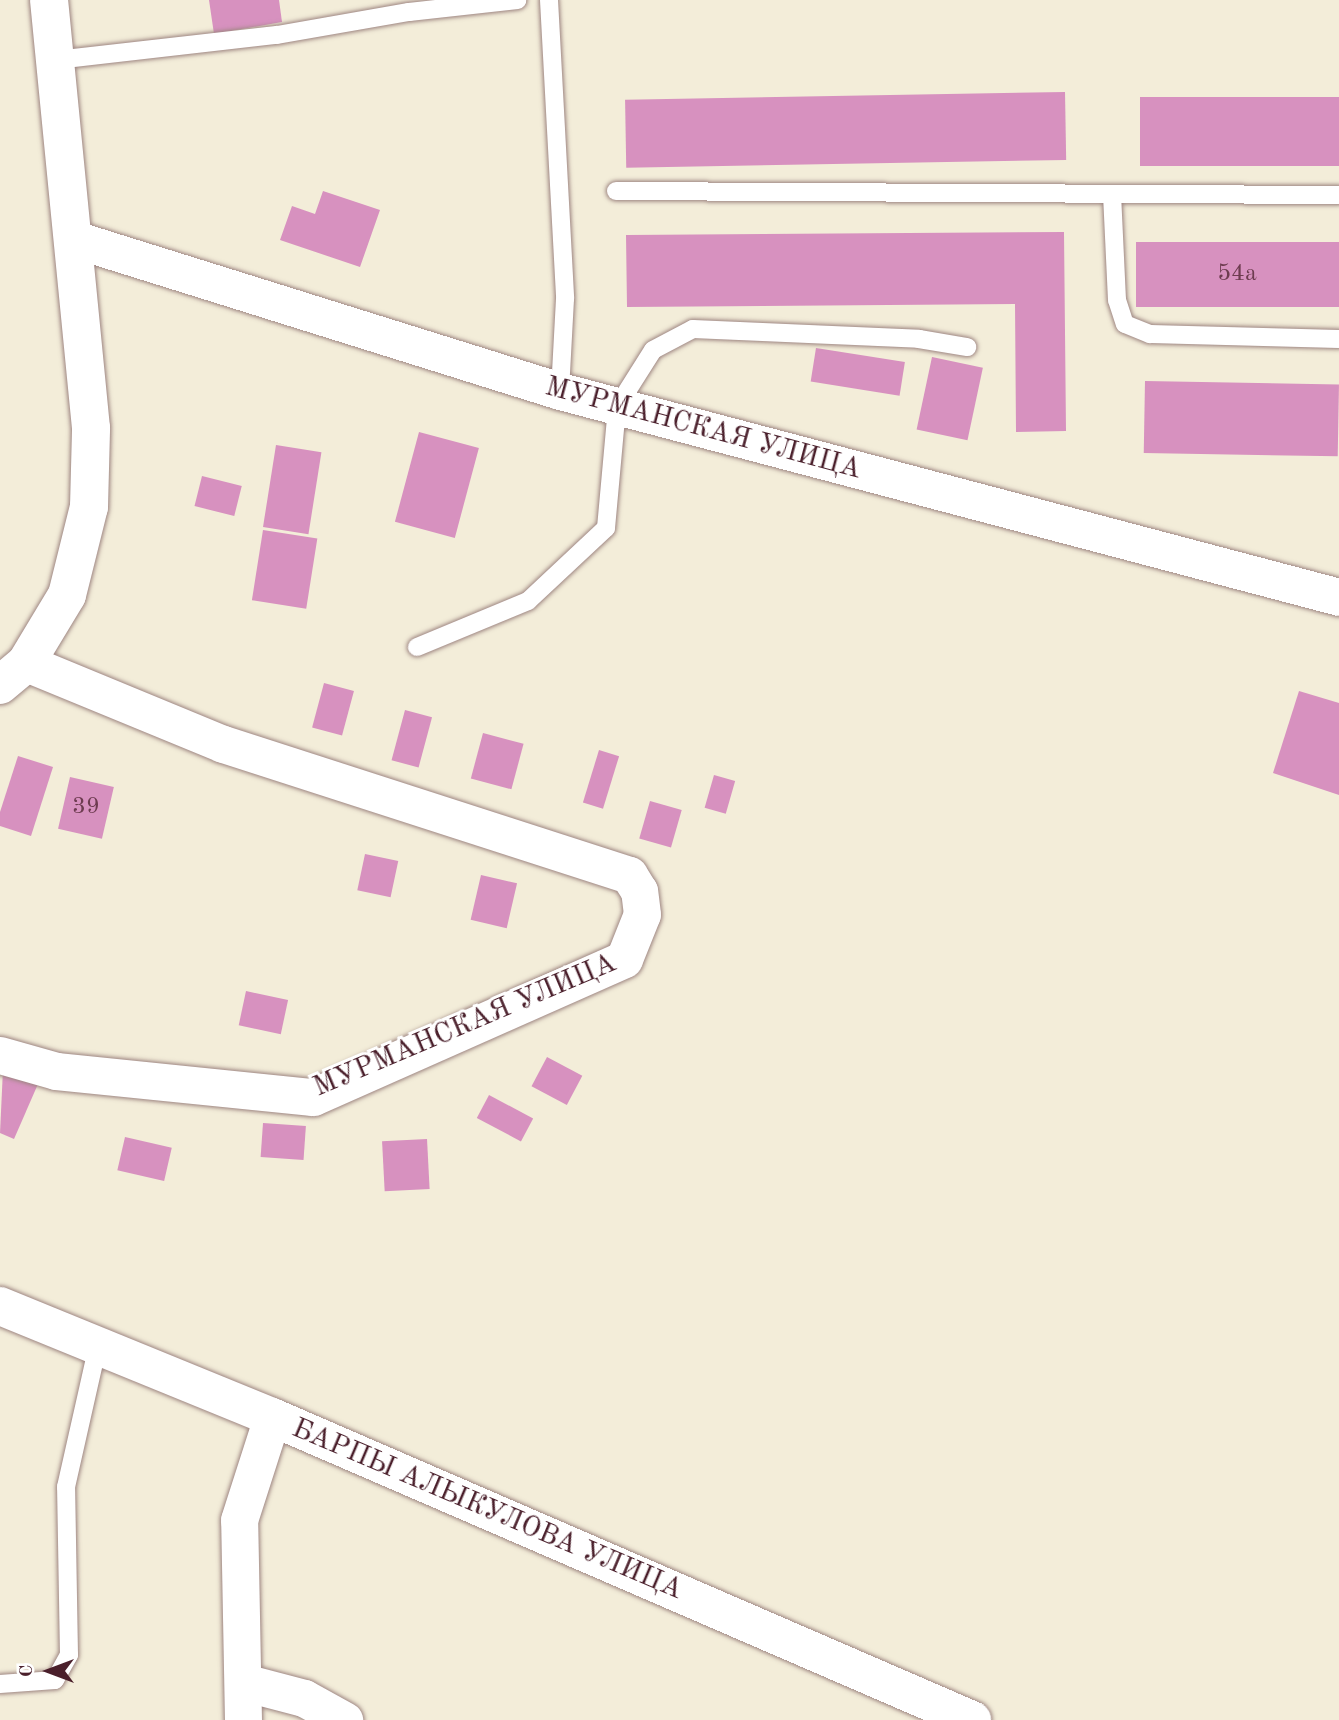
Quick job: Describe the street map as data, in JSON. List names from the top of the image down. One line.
{"streets":{"main road":["МУРМАНСКАЯ УЛИЦА","БАРПЫ АЛЫКУЛОВА УЛИЦА"]},"house_numbers":["54a","39"],"north":"left"}
